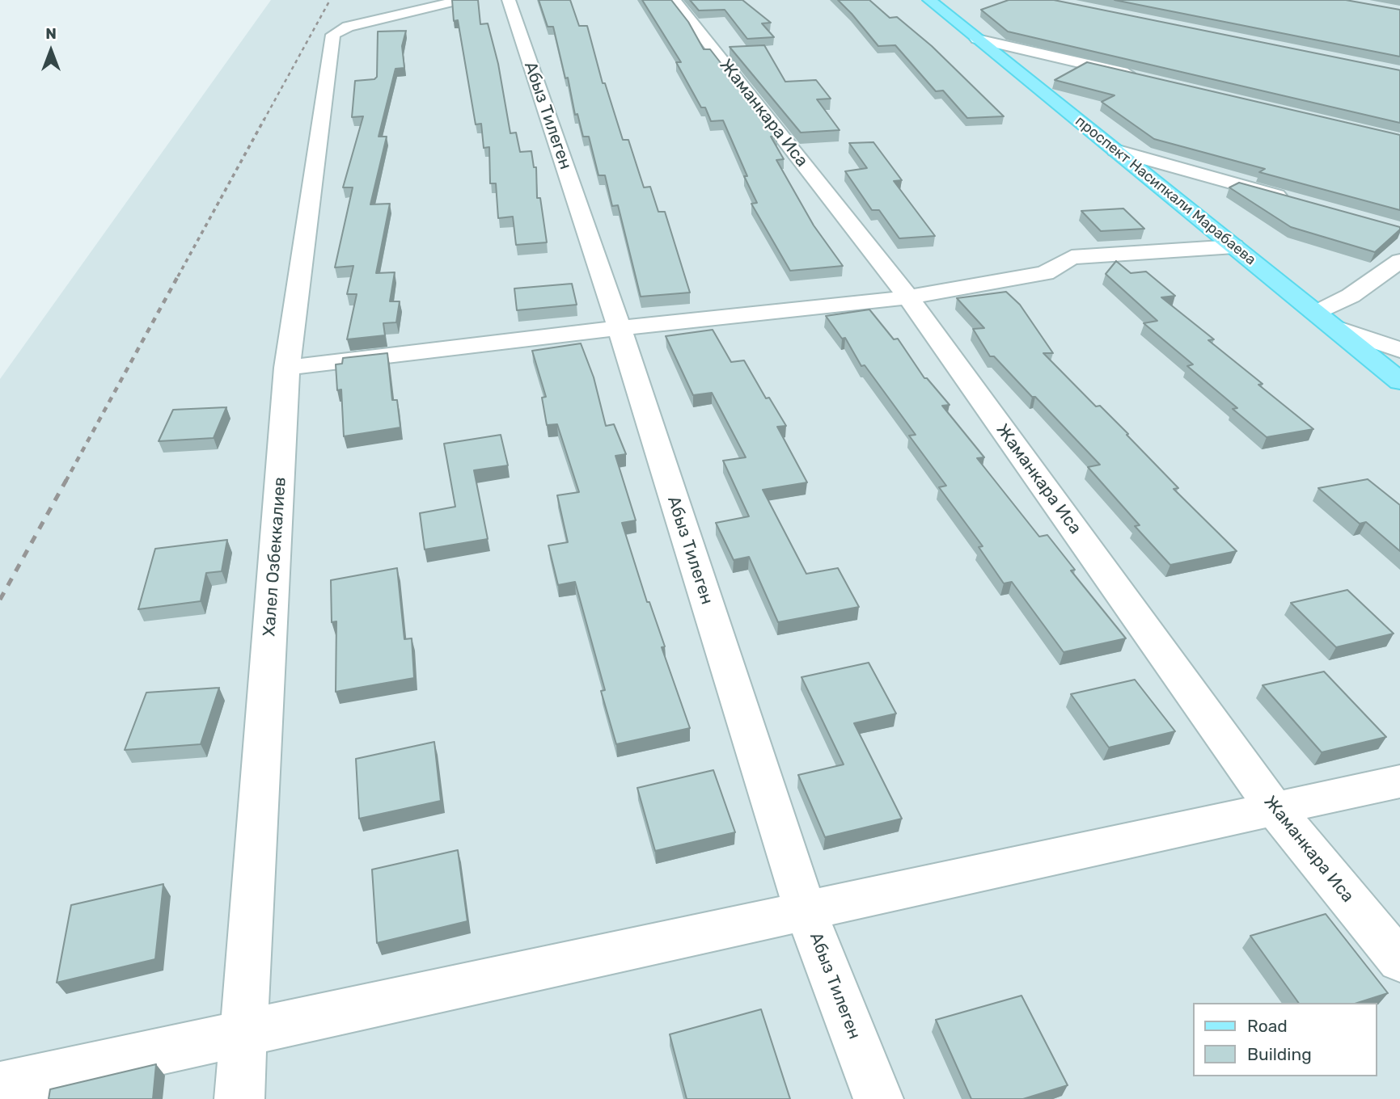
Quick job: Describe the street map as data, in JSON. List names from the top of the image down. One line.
{"streets":{"main road":["проспект Насипкали Марабаева"],"street":["Жаманкара Иса","Абыз Тилеген","Халел Озбеккалиев"]},"legend":["Road","Building"],"north":"top"}
